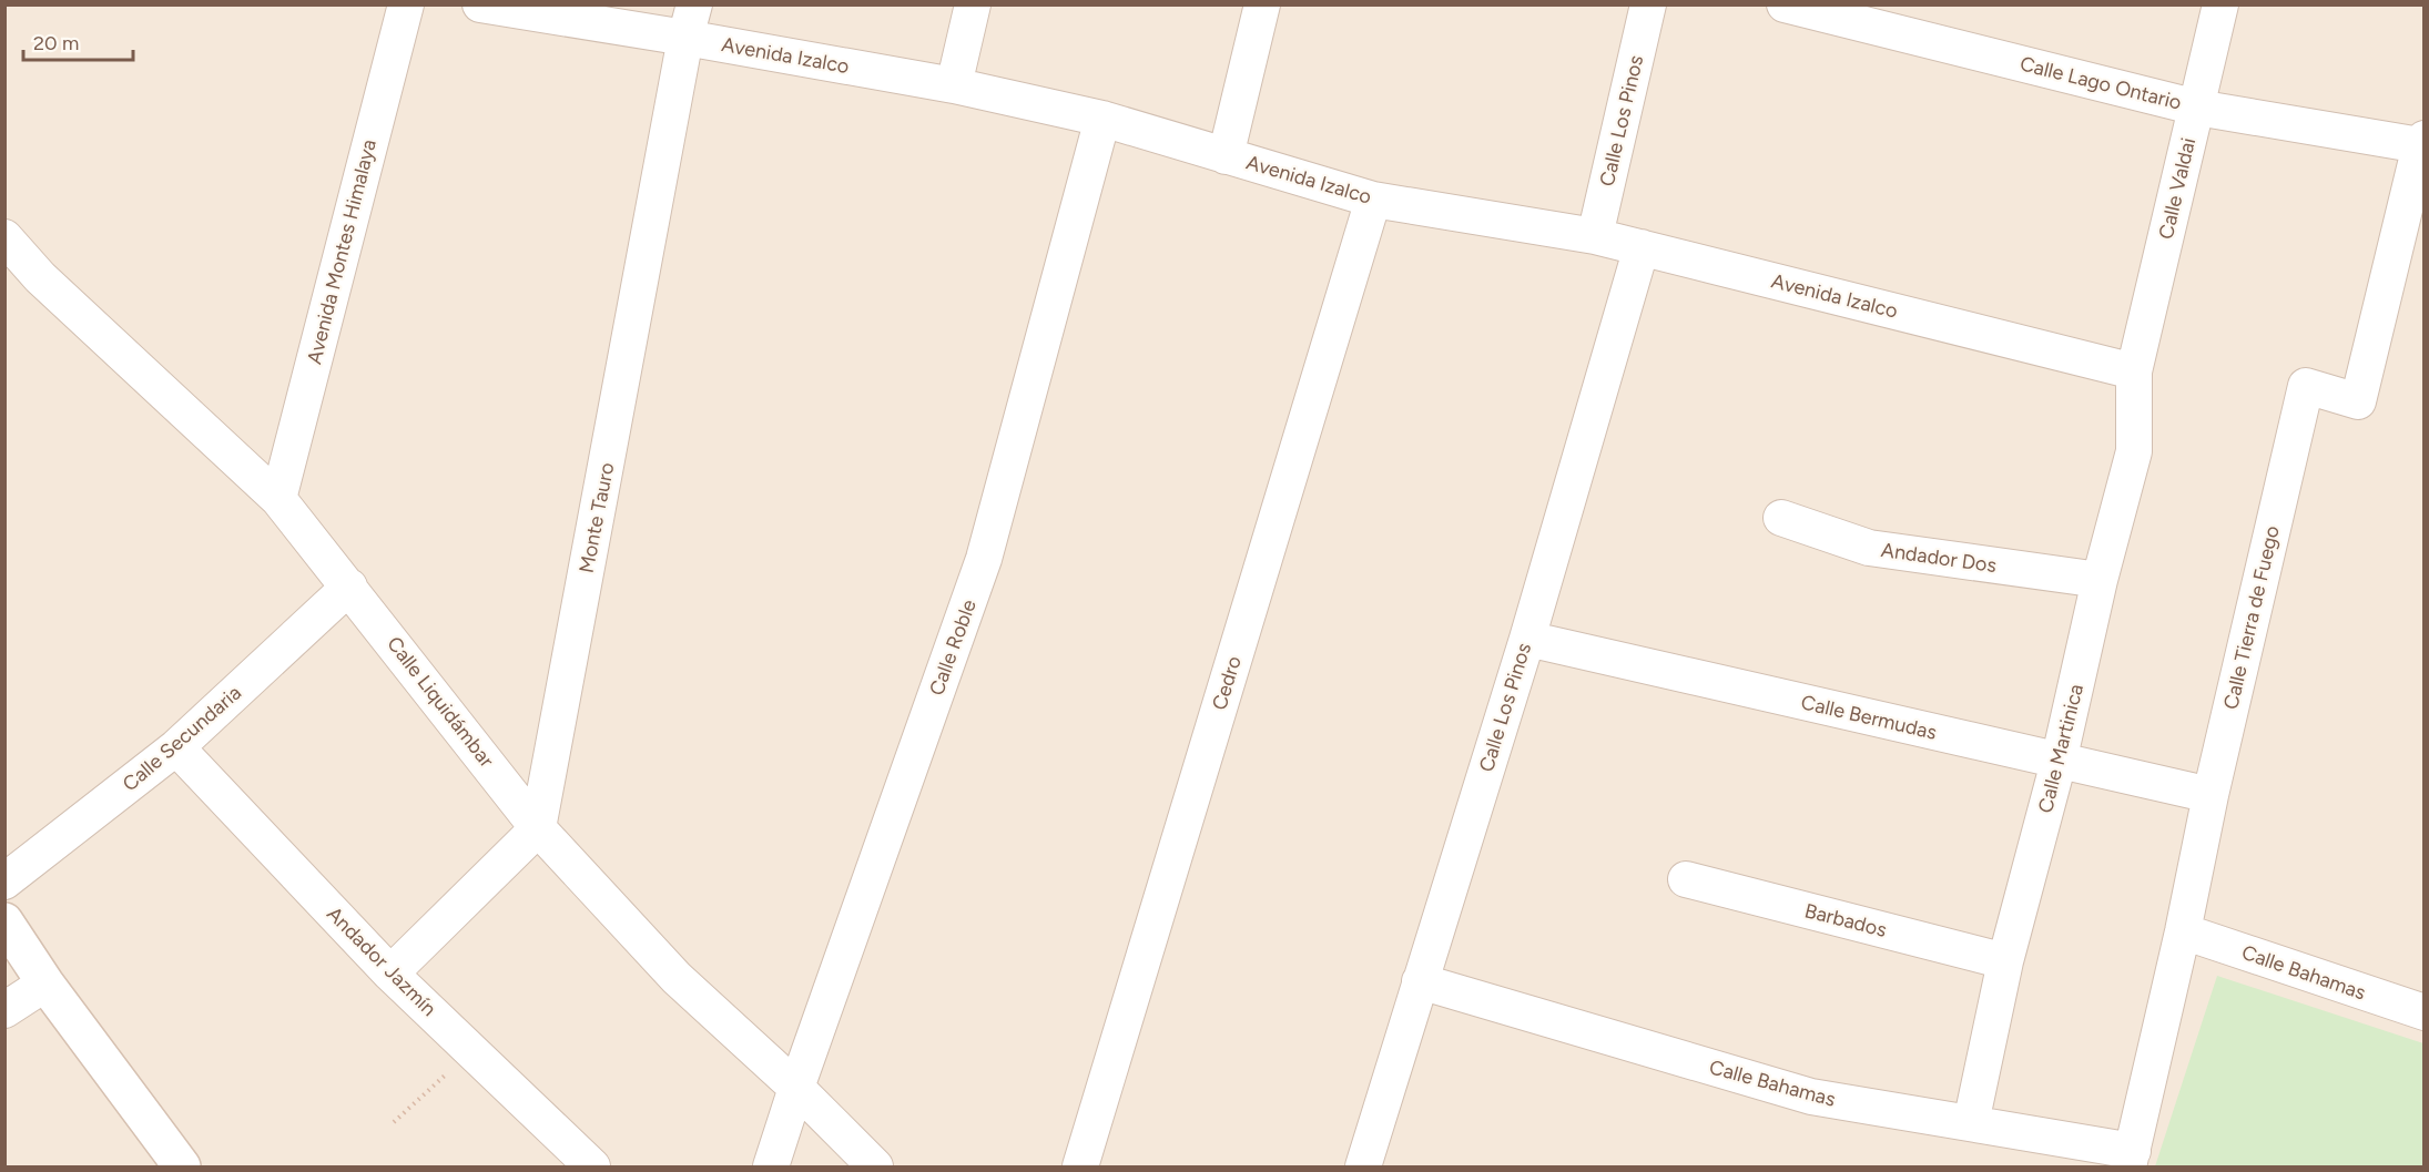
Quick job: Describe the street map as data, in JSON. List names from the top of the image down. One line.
{"streets":{"street":["Avenida Izalco","Calle Lago Ontario","Calle Los Pinos","Calle Valdai","Avenida Montes Himalaya","Monte Tauro","Andador Dos","Calle Tierra de Fuego","Calle Roble","Cedro","Calle Liquidámbar","Calle Bermudas","Calle Secundaria","Calle Martinica","Barbados","Andador Jazmín","Calle Bahamas"]},"crossings":[["Avenida Izalco","Calle Los Pinos"],["Avenida Izalco","Calle Valdai"],["Avenida Izalco","Monte Tauro"],["Avenida Izalco","Calle Roble"],["Avenida Izalco","Cedro"],["Avenida Izalco","Calle Martinica"],["Calle Lago Ontario","Calle Valdai"],["Calle Lago Ontario","Calle Tierra de Fuego"],["Calle Los Pinos","Calle Bermudas"],["Calle Los Pinos","Calle Bahamas"],["Calle Valdai","Calle Martinica"],["Avenida Montes Himalaya","Calle Liquidámbar"],["Monte Tauro","Calle Liquidámbar"],["Andador Dos","Calle Martinica"],["Calle Tierra de Fuego","Calle Bermudas"],["Calle Tierra de Fuego","Calle Bahamas"],["Calle Roble","Calle Liquidámbar"],["Calle Liquidámbar","Calle Secundaria"],["Calle Bermudas","Calle Martinica"],["Calle Secundaria","Andador Jazmín"],["Calle Martinica","Barbados"],["Calle Martinica","Calle Bahamas"]],"scale_bar":"20 m"}
